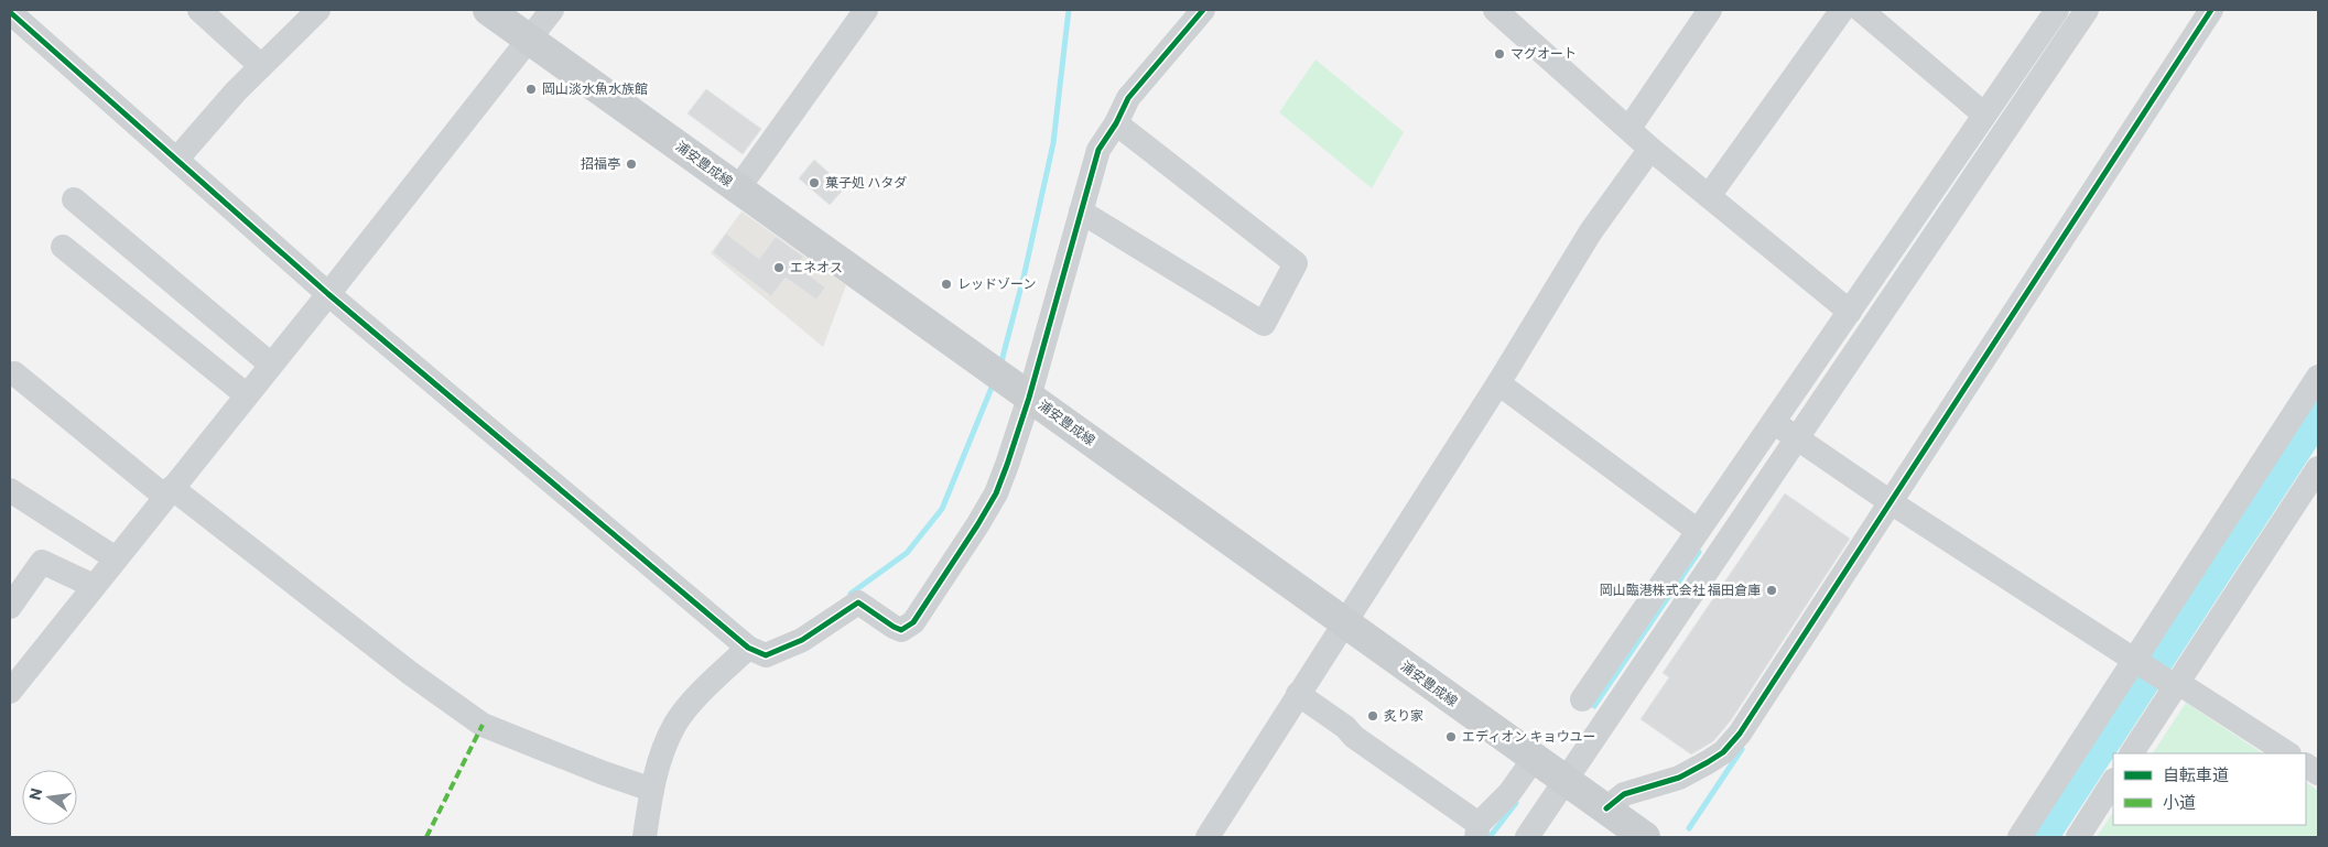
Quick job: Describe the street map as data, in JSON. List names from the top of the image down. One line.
{"streets":{"main road":["浦安豊成線"]},"places":["マグオート","岡山淡水魚水族館","招福亭","菓子処 ハタダ","エネオス","レッドゾーン","岡山臨港株式会社 福田倉庫","炙り家","エディオン キョウユー"],"legend":["自転車道","小道"],"north":"left"}
